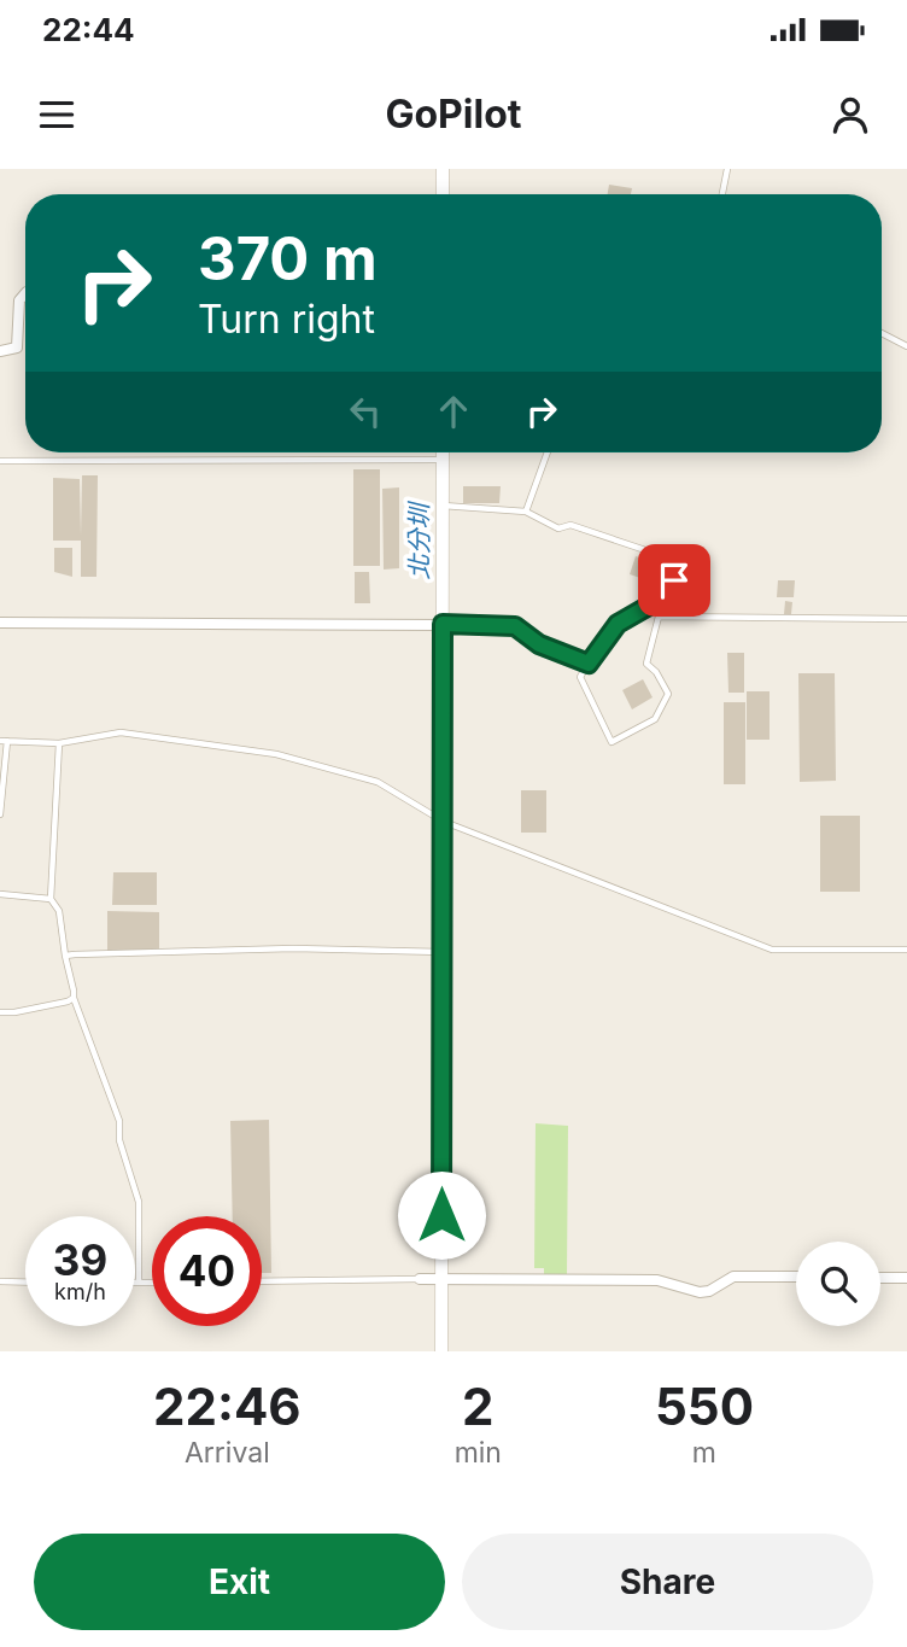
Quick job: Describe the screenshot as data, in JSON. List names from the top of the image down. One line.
{"water":["北分圳"],"page":{"status":"22:44","header":"GoPilot","turn":["370 m","Turn right"],"speed":"39 km/h","limit":"40","eta":["22:46","Arrival","2","min","550","m"],"buttons":["Exit","Share"]}}
